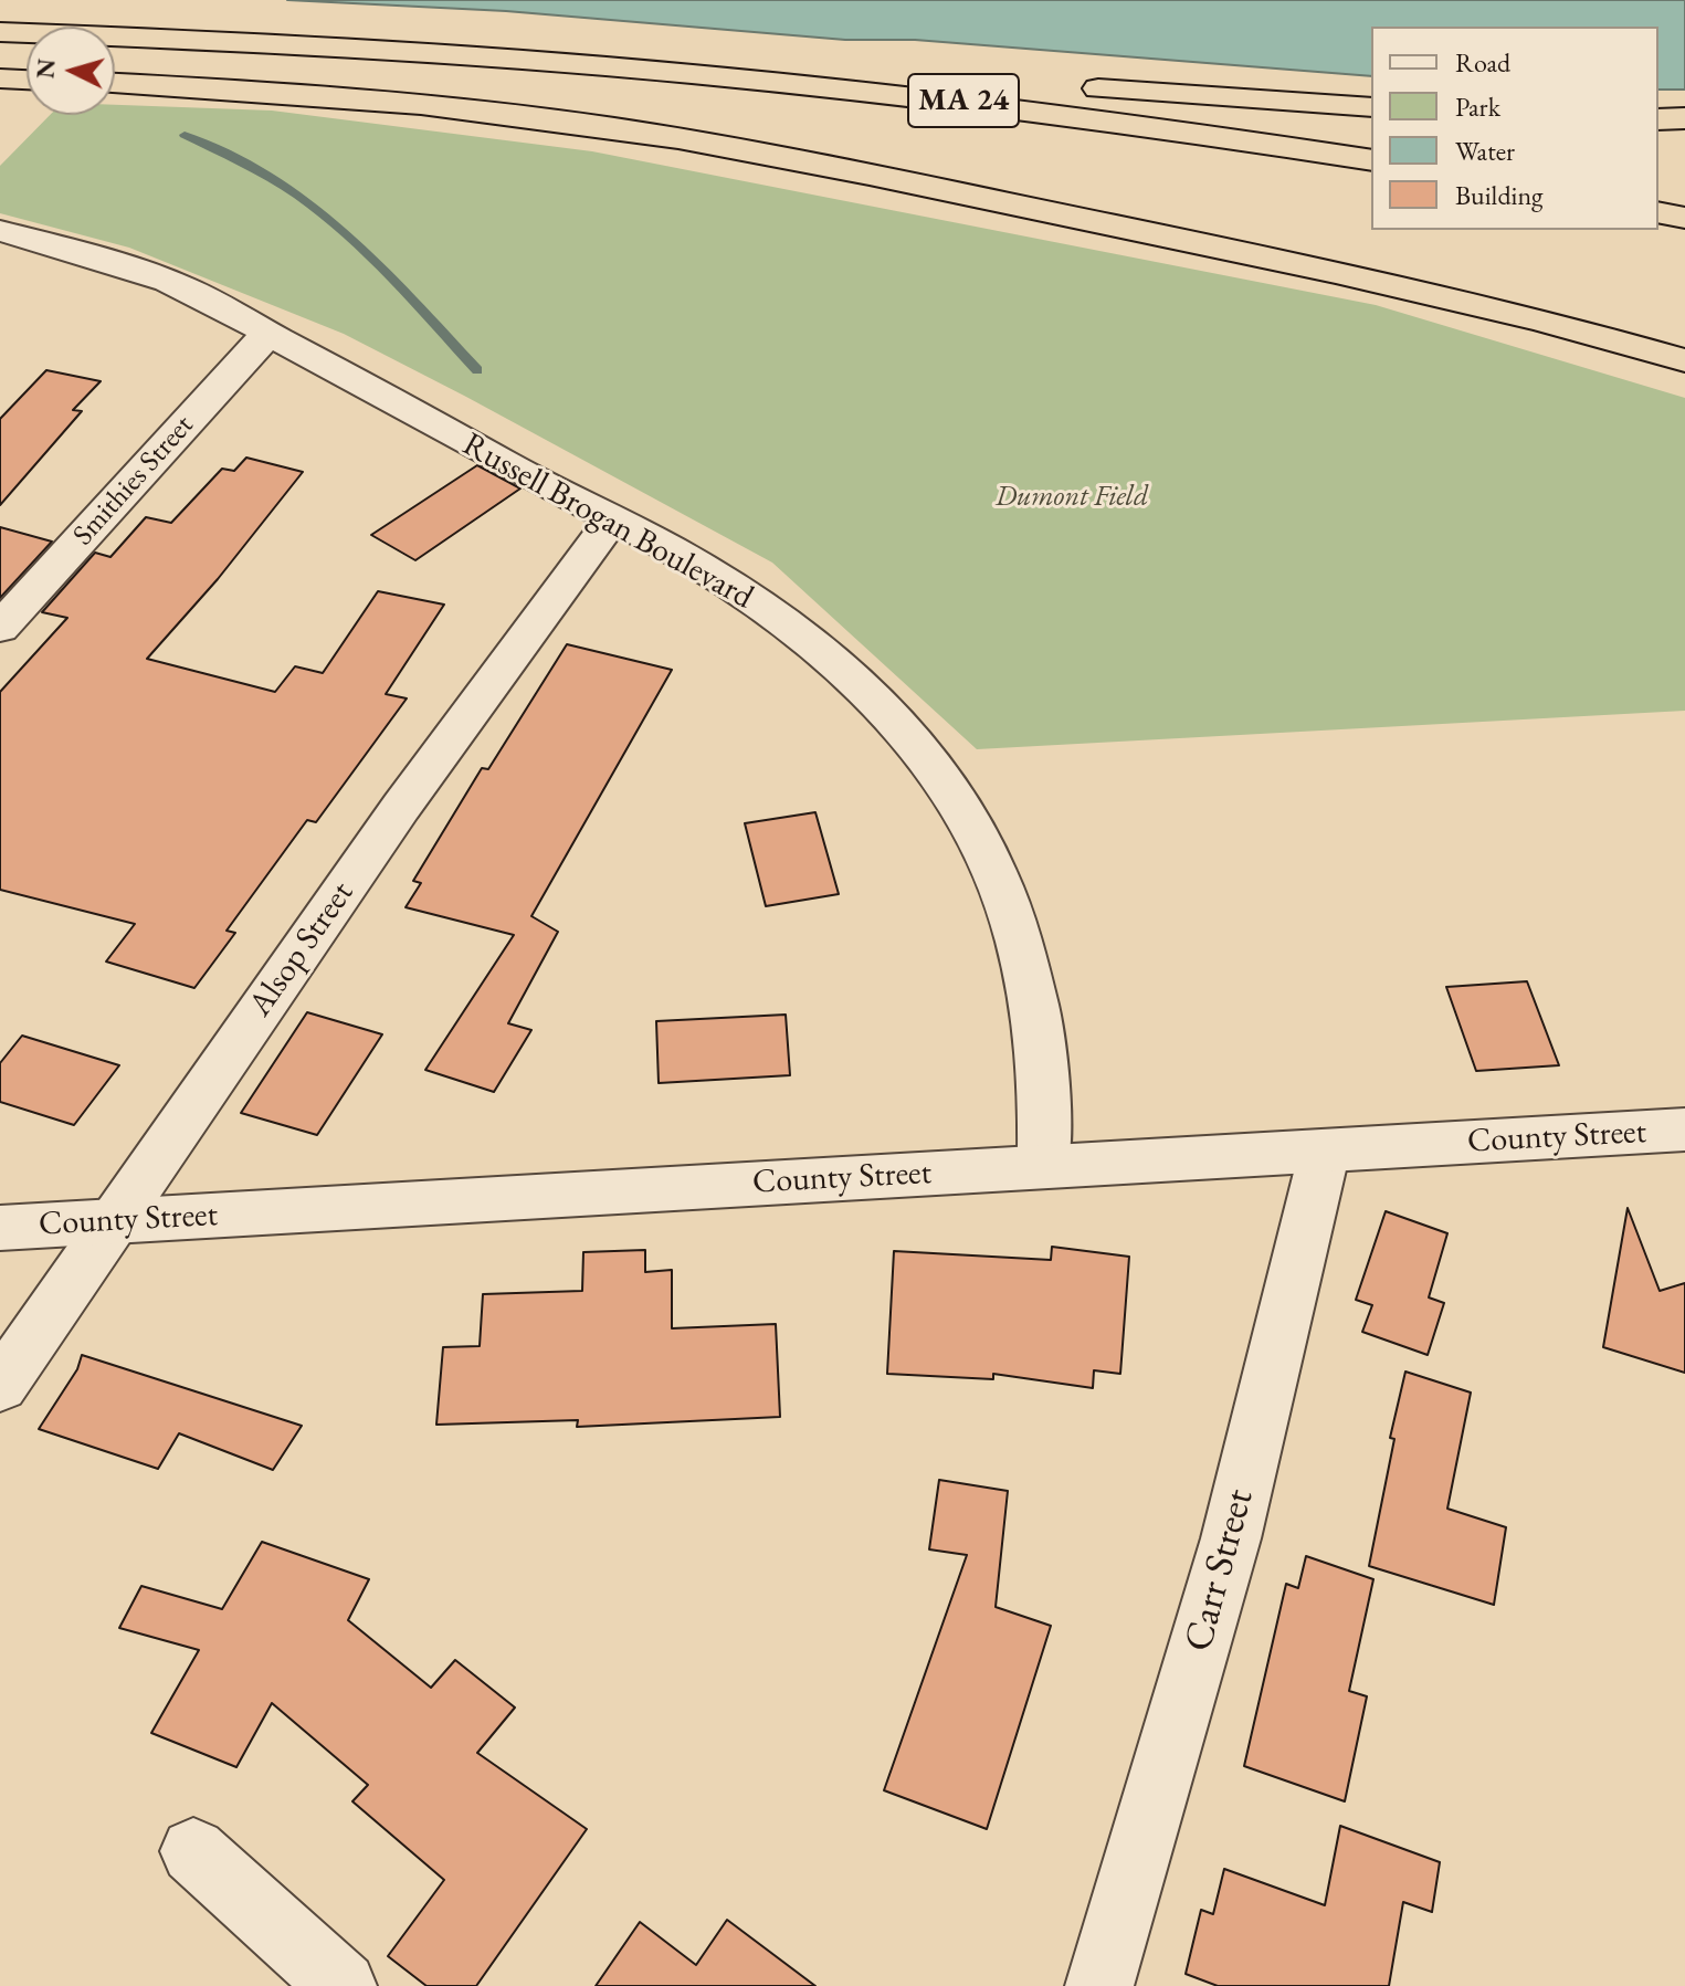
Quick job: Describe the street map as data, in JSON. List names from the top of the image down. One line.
{"streets":{"highway":["MA 24"],"street":["Smithies Street","Russell Brogan Boulevard","Alsop Street","County Street","Carr Street"]},"crossings":[["Smithies Street","Russell Brogan Boulevard"],["Russell Brogan Boulevard","Alsop Street"],["Russell Brogan Boulevard","County Street"],["Alsop Street","County Street"],["County Street","Carr Street"]],"parks":["Dumont Field"],"legend":["Road","Park","Water","Building"],"north":"left"}
